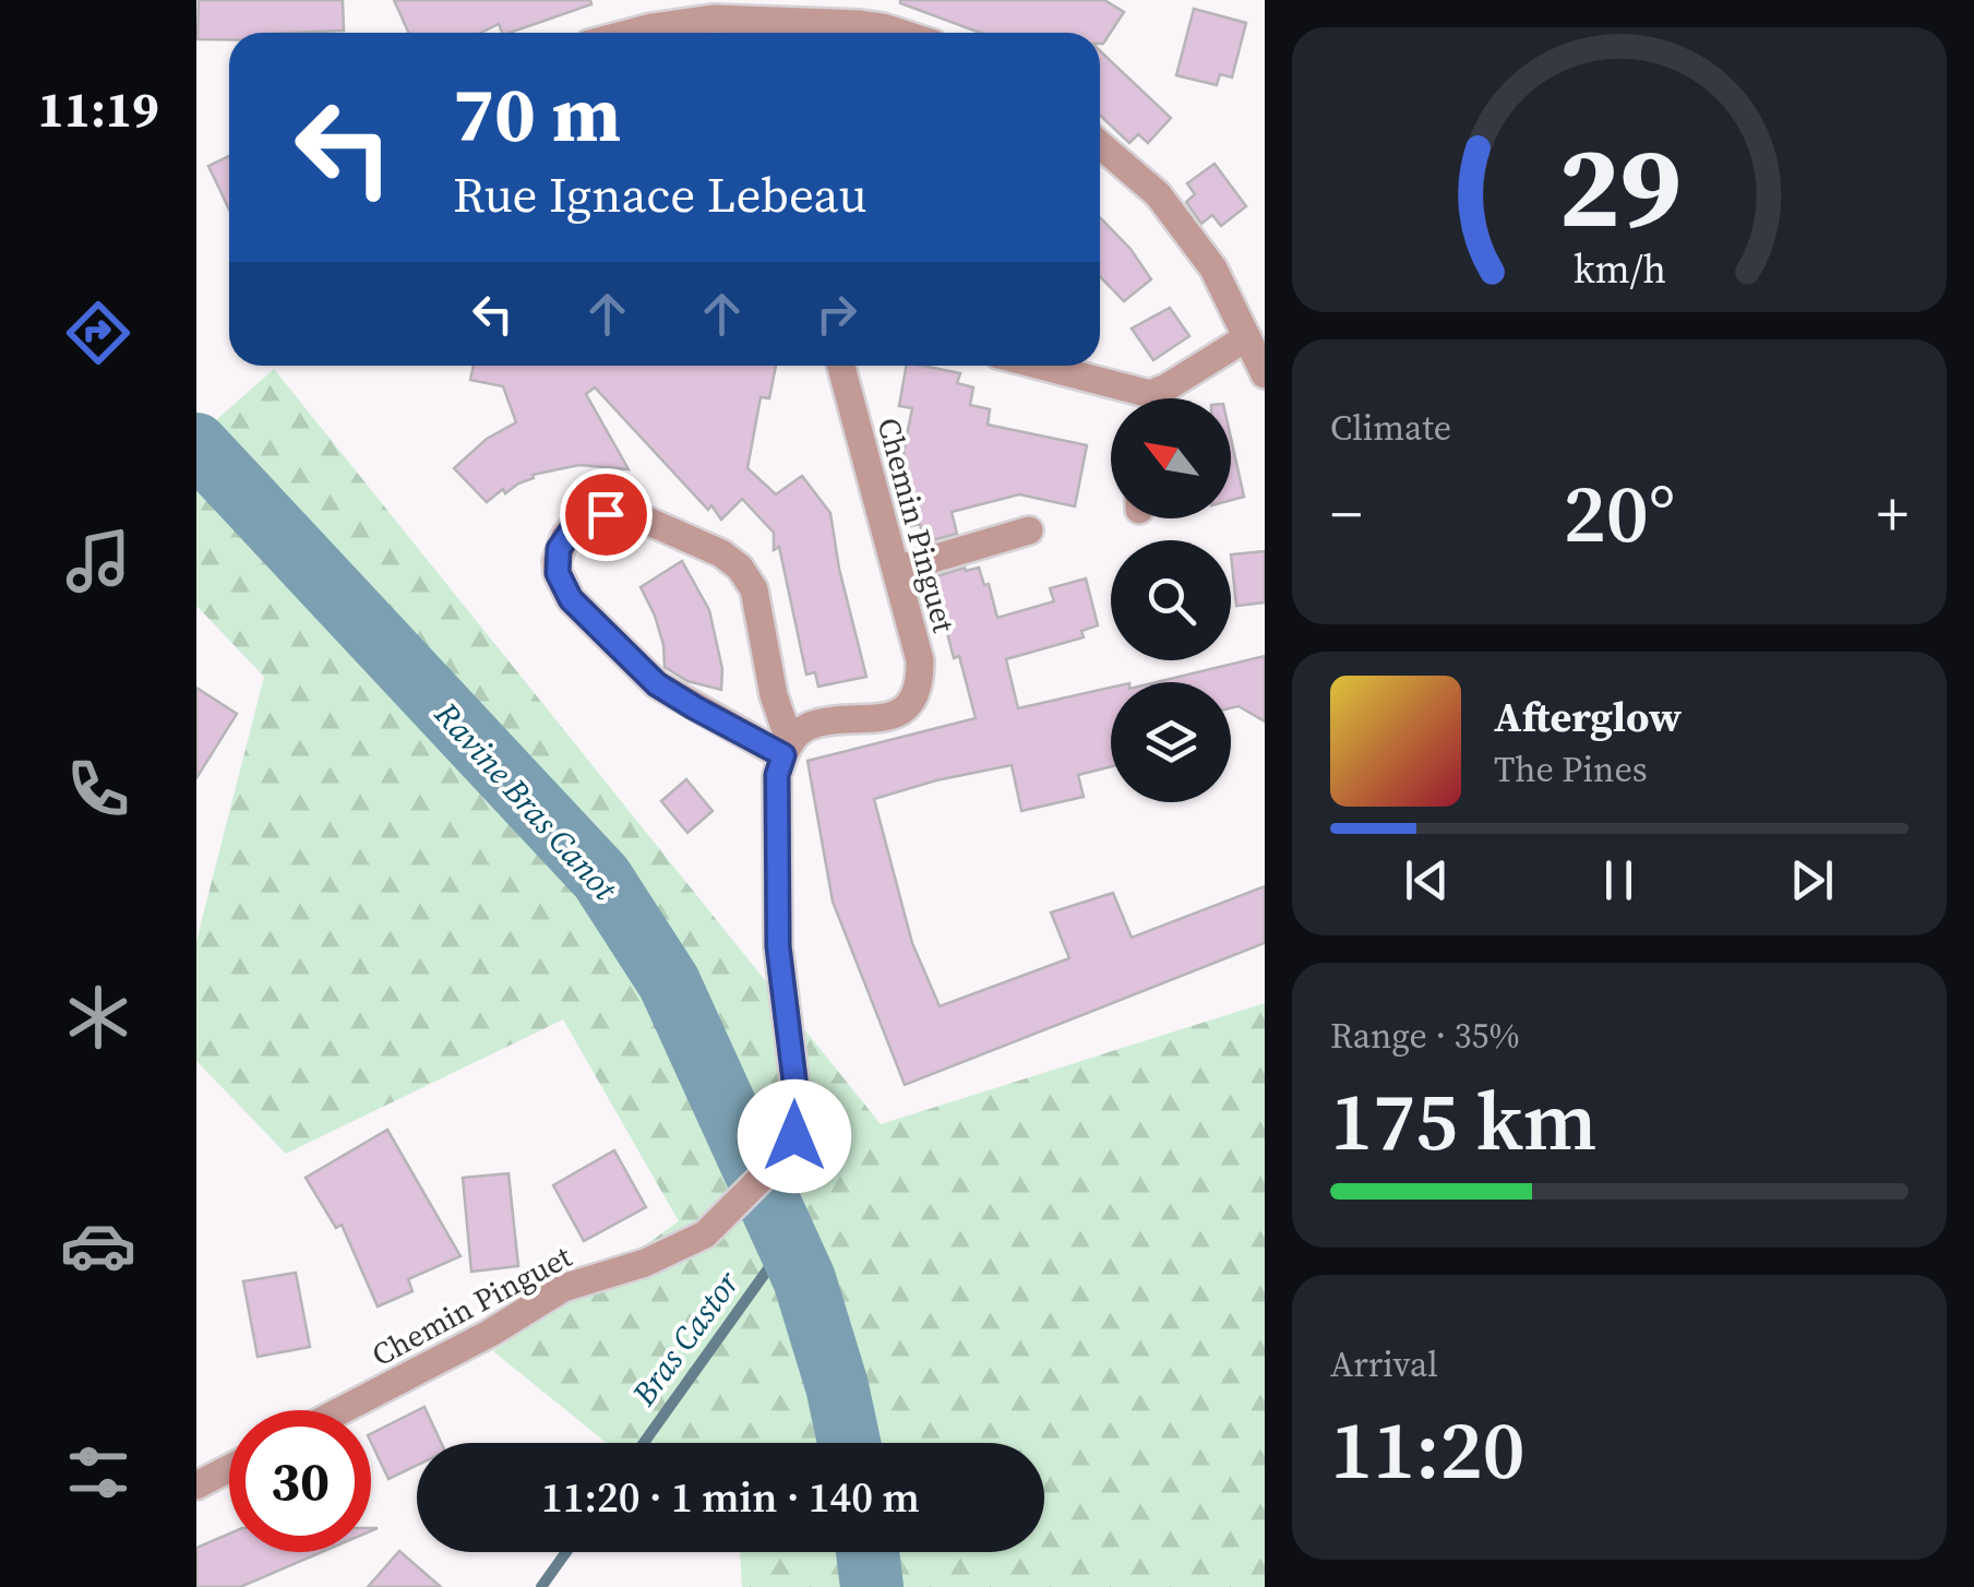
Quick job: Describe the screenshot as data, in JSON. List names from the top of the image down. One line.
{"streets":{"street":["Chemin Pinguet"]},"water":["Ravine Bras Canot","Bras Castor"],"north":"top left","page":{"tabs":"11:19","turn":["70 m","Rue Ignace Lebeau"],"tile":["Climate",["Range · 35%","175 km"],["Arrival","11:20"]],"heat":["−","20°","+"],"song":["Afterglow","The Pines"],"limit":"30","trip":"11:20 · 1 min · 140 m","gauge":["29","km/h"]}}
